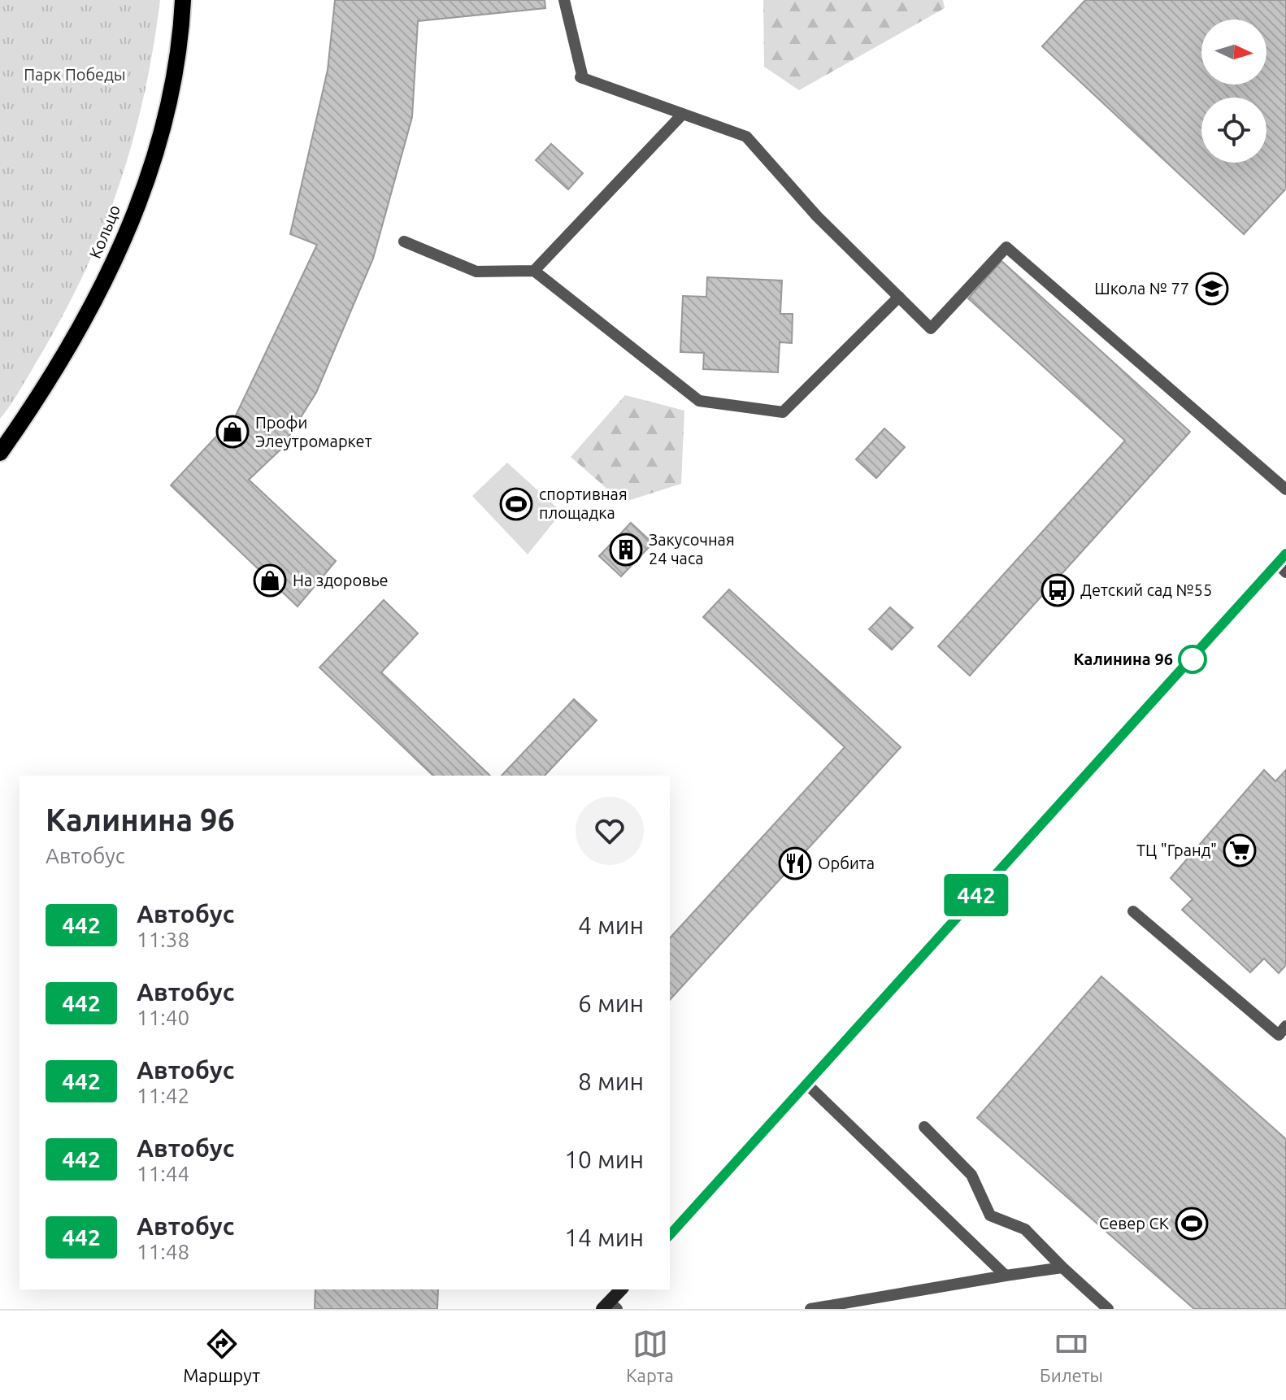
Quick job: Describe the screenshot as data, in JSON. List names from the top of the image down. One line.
{"streets":{"main road":["Кольцо"]},"parks":["Парк Победы"],"places":{"school or university":["Школа № 77"],"shop":["Профи Элеутромаркет","На здоровье"],"sports":["спортивная площадка","Север СК"],"building":["Закусочная 24 часа"],"bus stop":["Детский сад №55"],"other":["Калинина 96"],"supermarket":["ТЦ \"Гранд\""],"restaurant":["Орбита"]},"lines":["bus line 442"],"north":"right","page":{"on_map":"442","heading":["Калинина 96","Автобус"],"list":[{"mark":"442","name":"Автобус","note":"11:38","value":"4 мин"},{"mark":"442","name":"Автобус","note":"11:40","value":"6 мин"},{"mark":"442","name":"Автобус","note":"11:42","value":"8 мин"},{"mark":"442","name":"Автобус","note":"11:44","value":"10 мин"},{"mark":"442","name":"Автобус","note":"11:48","value":"14 мин"}],"tabs":["Маршрут","Карта","Билеты"]}}
